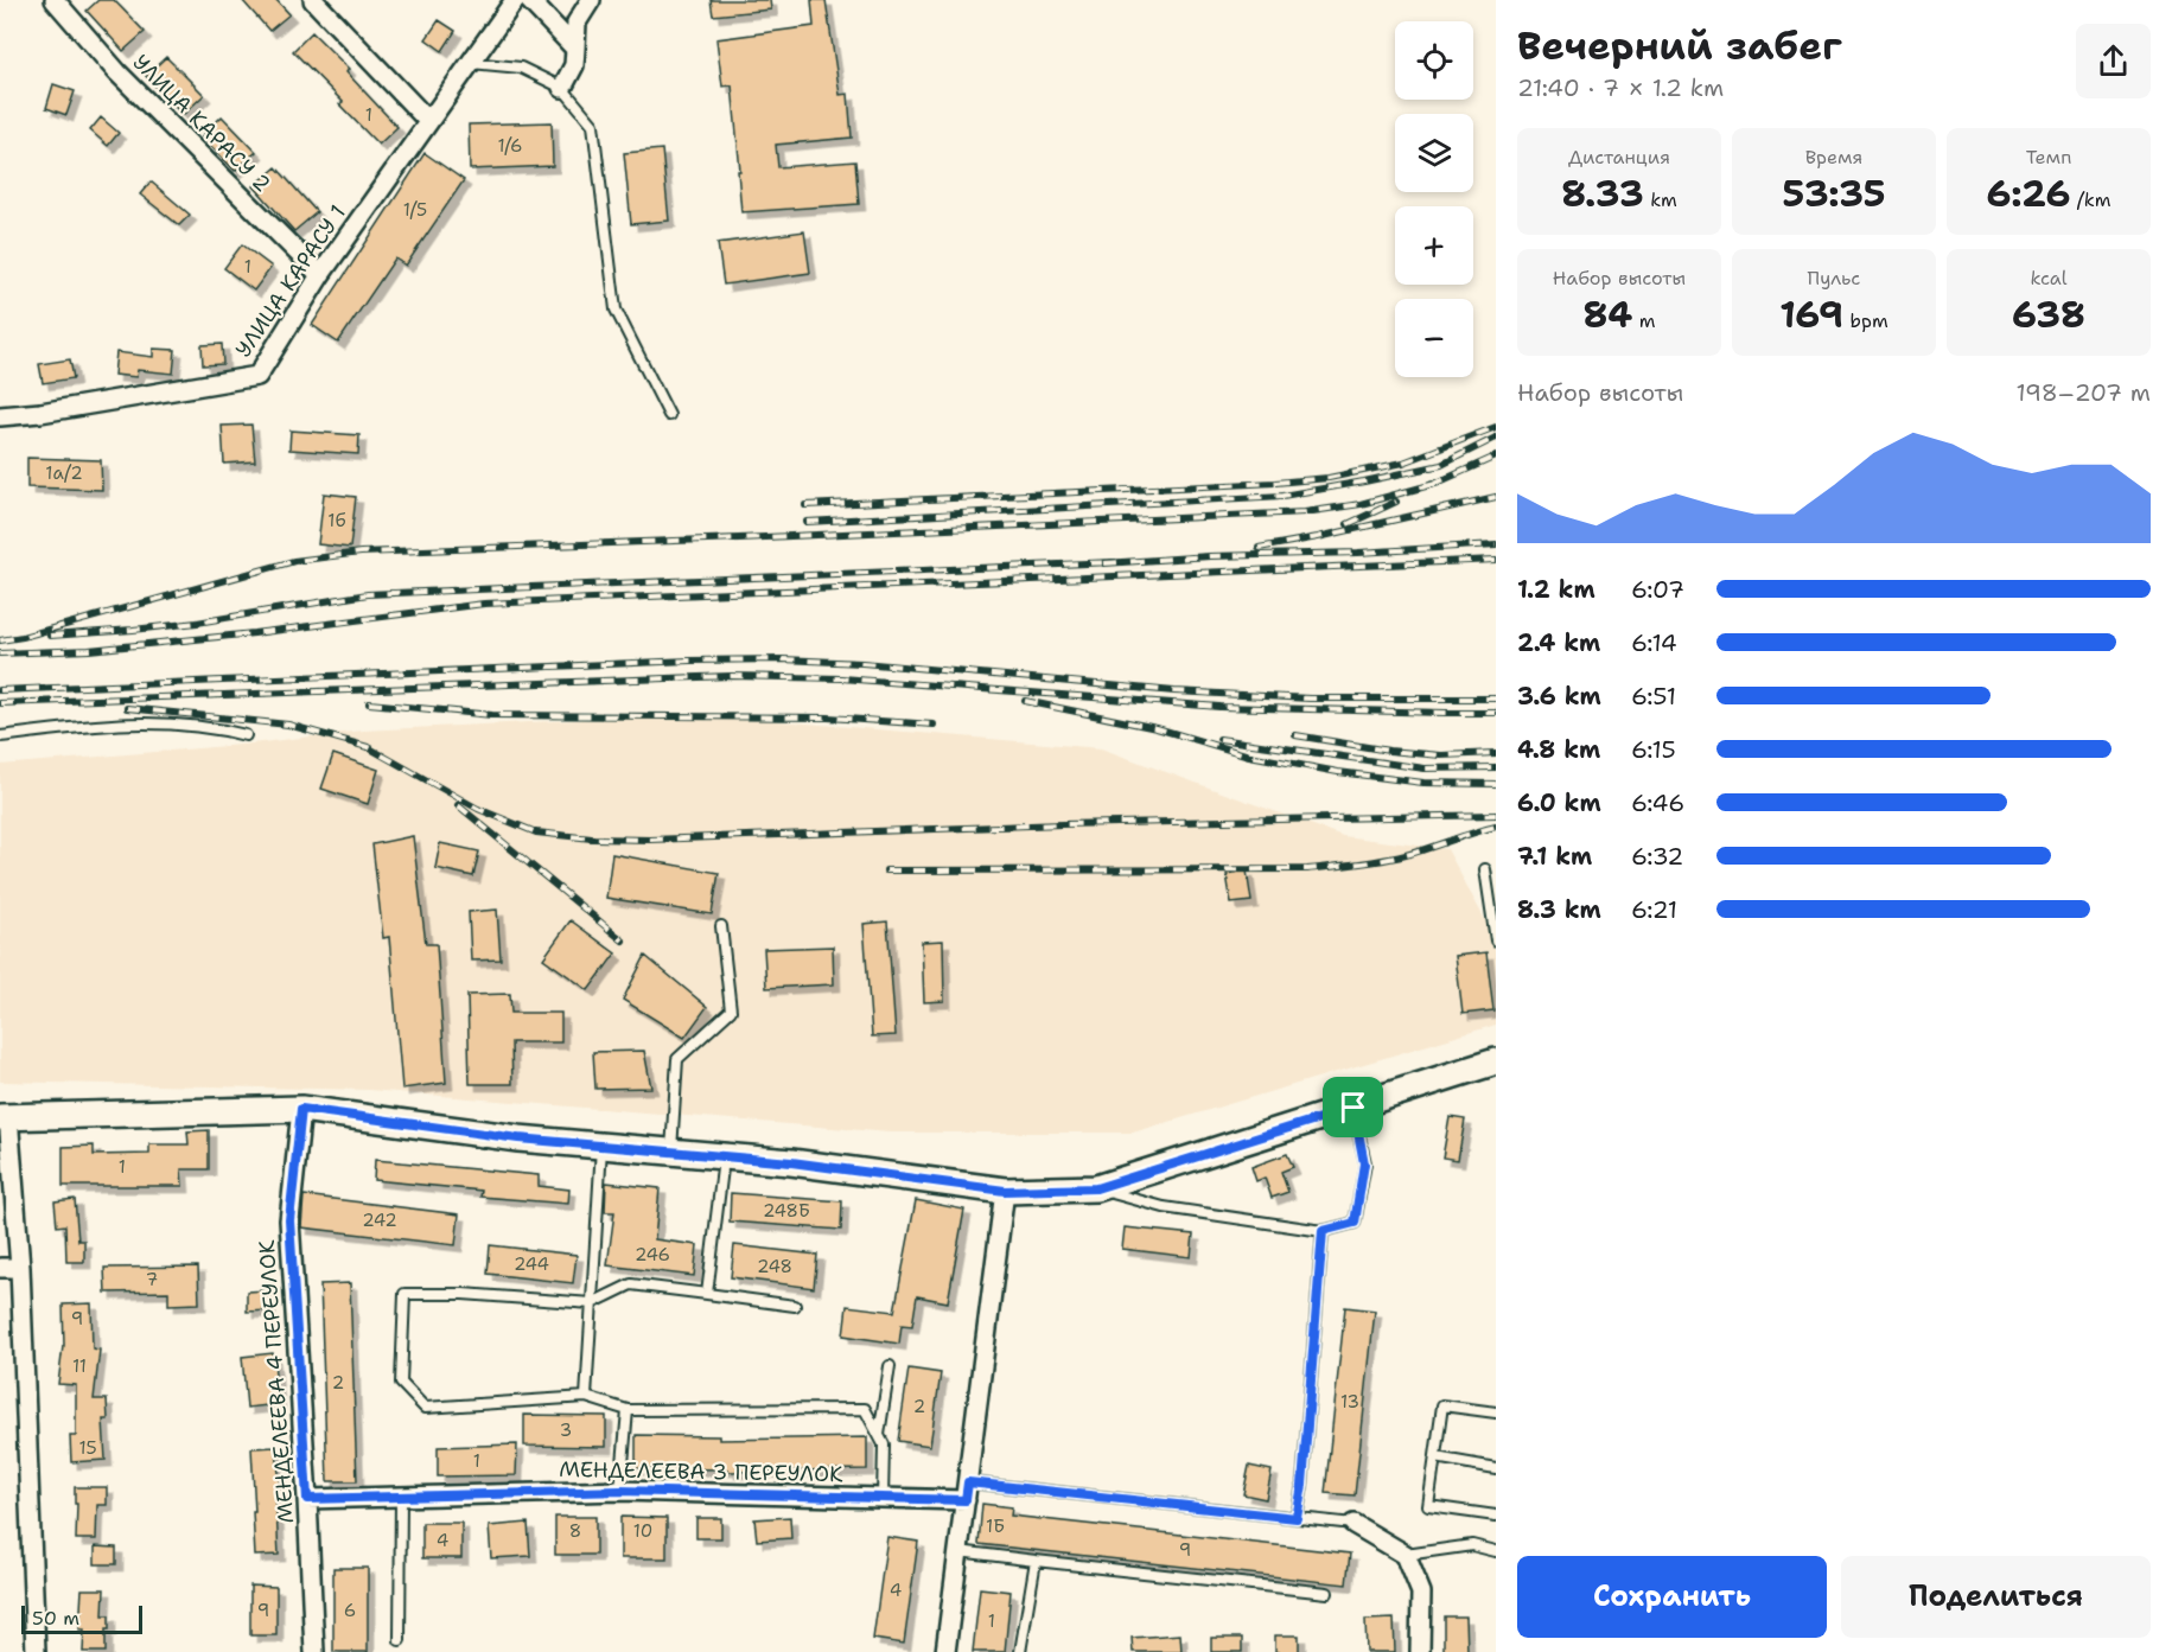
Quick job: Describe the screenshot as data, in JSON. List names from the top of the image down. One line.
{"streets":{"street":["УЛИЦА КАРАСУ 2","УЛИЦА КАРАСУ 1","МЕНДЕЛЕЕВА 4 ПЕРЕУЛОК","МЕНДЕЛЕЕВА 3 ПЕРЕУЛОК"]},"crossings":[["УЛИЦА КАРАСУ 2","УЛИЦА КАРАСУ 1"],["МЕНДЕЛЕЕВА 4 ПЕРЕУЛОК","МЕНДЕЛЕЕВА 3 ПЕРЕУЛОК"]],"house_numbers":["1","1/6","1/5","1","1а/2","1б","1","248Б","242","246","244","248","7","9","11","2","13","2","3","15","1","1Б","8","10","4","9","4","9","6","1"],"scale_bar":"50 m","page":{"heading":["Вечерний забег","21:40 · 7 × 1.2 km"],"map_buttons":["+","−"],"stats":[["Дистанция","8.33 km"],["Время","53:35"],["Темп","6:26 /km"],["Набор высоты","84 m"],["Пульс","169 bpm"],["kcal","638"]],"chart":["Набор высоты","198–207 m"],"list":[{"name":"1.2 km","note":"6:07"},{"name":"2.4 km","note":"6:14"},{"name":"3.6 km","note":"6:51"},{"name":"4.8 km","note":"6:15"},{"name":"6.0 km","note":"6:46"},{"name":"7.1 km","note":"6:32"},{"name":"8.3 km","note":"6:21"}],"buttons":["Сохранить","Поделиться"],"scale":"50 m"}}
